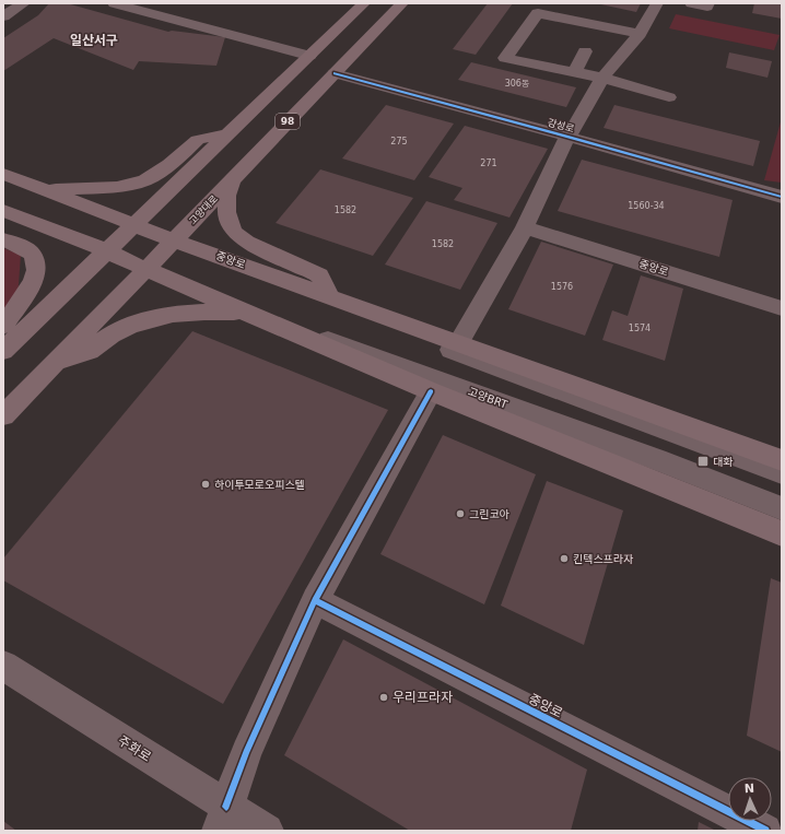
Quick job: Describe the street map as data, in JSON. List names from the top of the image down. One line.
{"streets":{"main road":["98","고양대로","중앙로"],"street":["강성로","고양BRT","주화로"]},"crossings":[["강성로","고양대로"],["고양대로","중앙로"]],"districts":["일산서구"],"places":{"transit":["대화"],"other":["하이투모로오피스텔","그린코아","킨텍스프라자","우리프라자"]},"house_numbers":["306동","275","271","1560-34","1582","1582","1576","1574"],"north":"top"}
